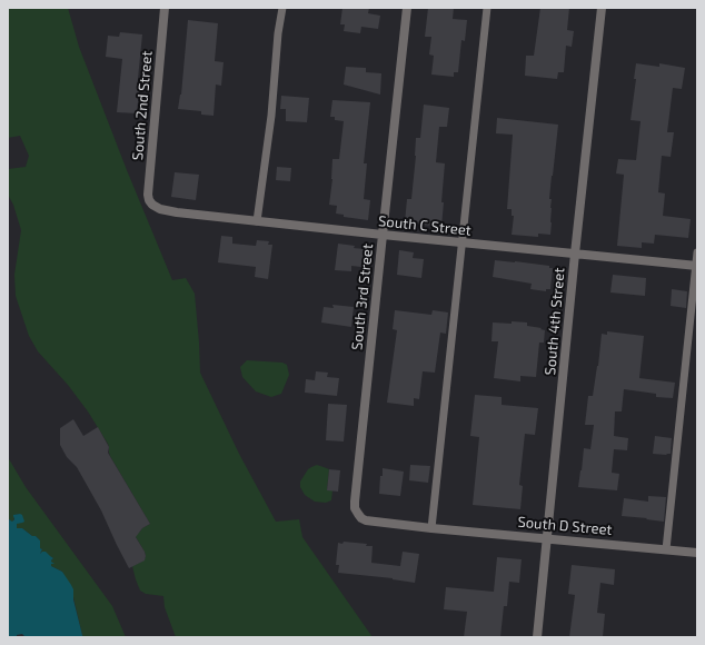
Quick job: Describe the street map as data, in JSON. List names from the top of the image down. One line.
{"streets":{"street":["South 2nd Street","South C Street","South 3rd Street","South 4th Street","South D Street"]},"crossings":[["South 2nd Street","South C Street"],["South C Street","South 3rd Street"],["South C Street","South 4th Street"],["South 3rd Street","South D Street"],["South 4th Street","South D Street"]]}
